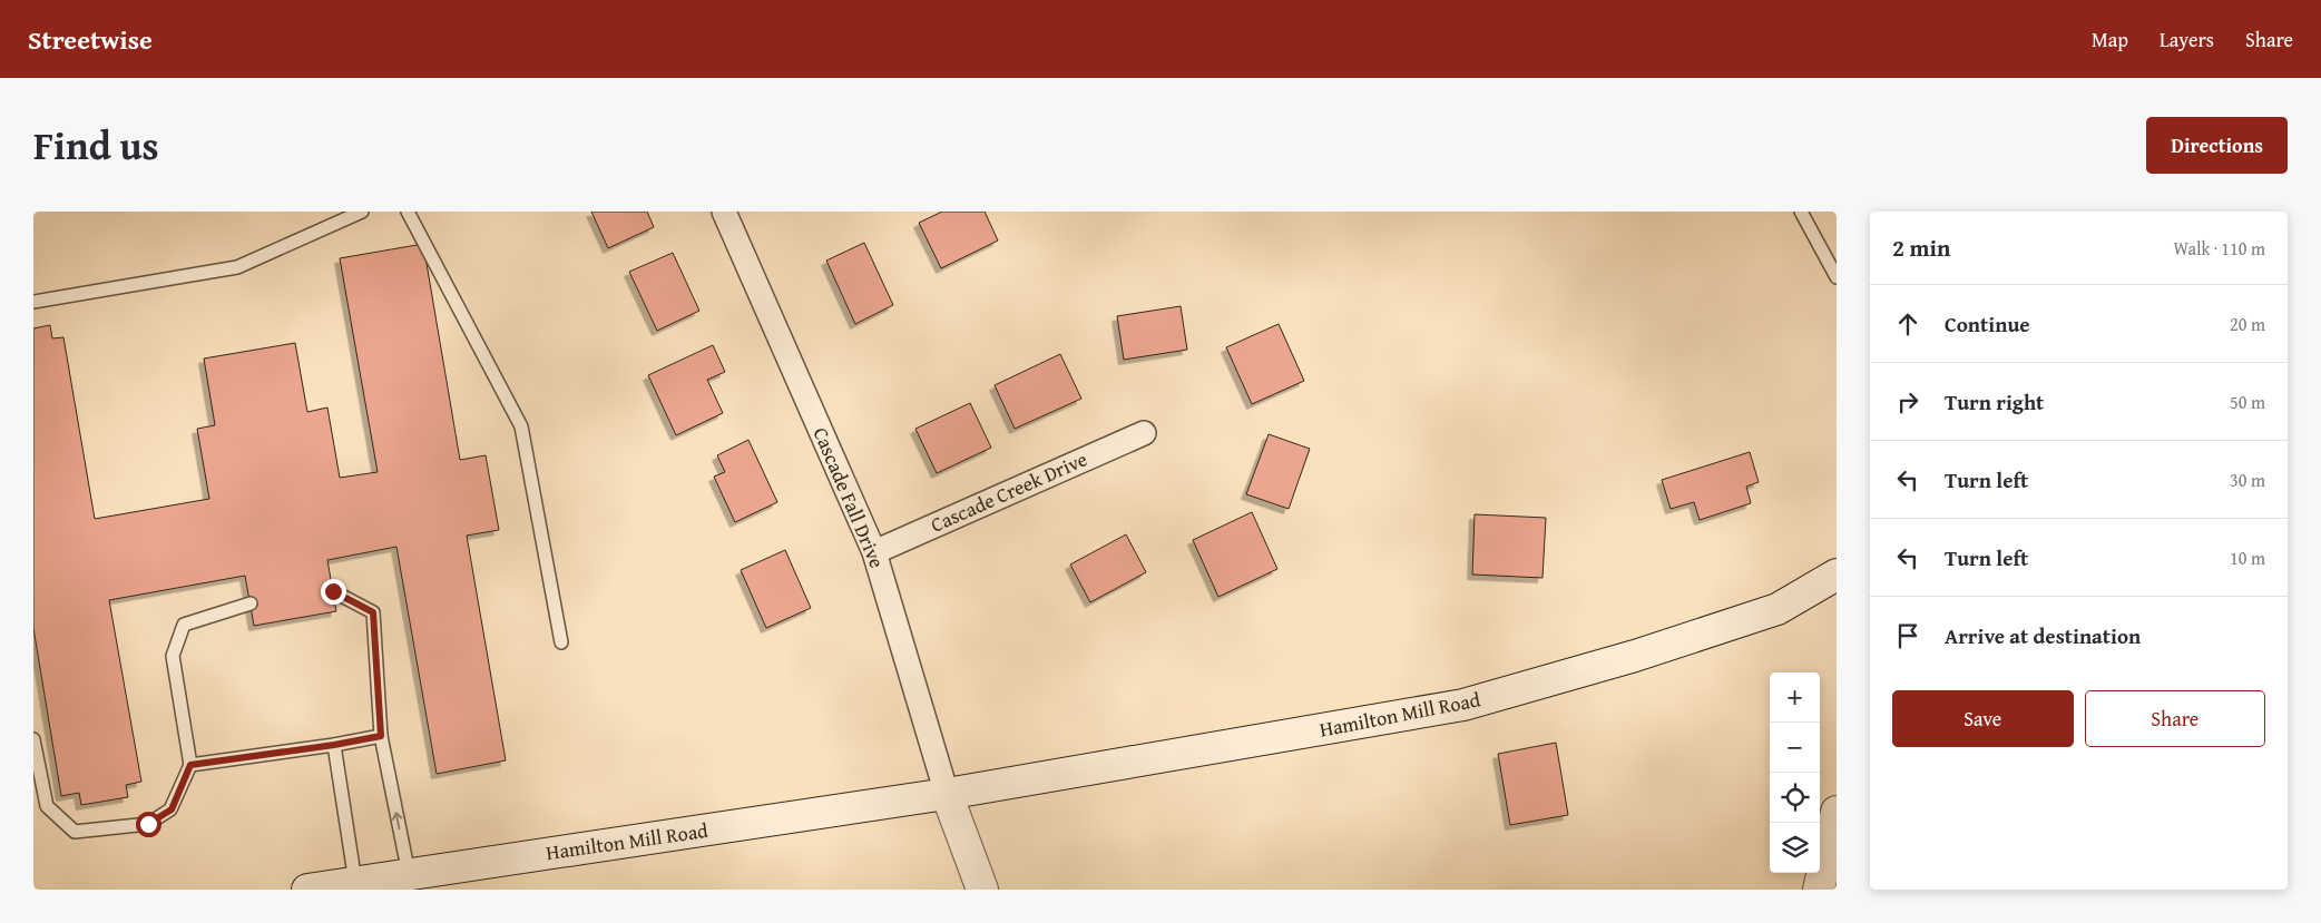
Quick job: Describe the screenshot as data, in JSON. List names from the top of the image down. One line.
{"streets":{"main road":["Hamilton Mill Road"],"street":["Cascade Creek Drive","Cascade Fall Drive"]},"crossings":[["Cascade Creek Drive","Cascade Fall Drive"],["Cascade Fall Drive","Hamilton Mill Road"]],"page":{"header":"Streetwise","nav":["Map","Layers","Share"],"title":"Find us","buttons":["Directions",["Save","Share"]],"heading":["2 min","Walk · 110 m"],"list":[["Continue","20 m"],["Turn right","50 m"],["Turn left","30 m"],["Turn left","10 m"],"Arrive at destination"],"map_buttons":["+","−"]}}
